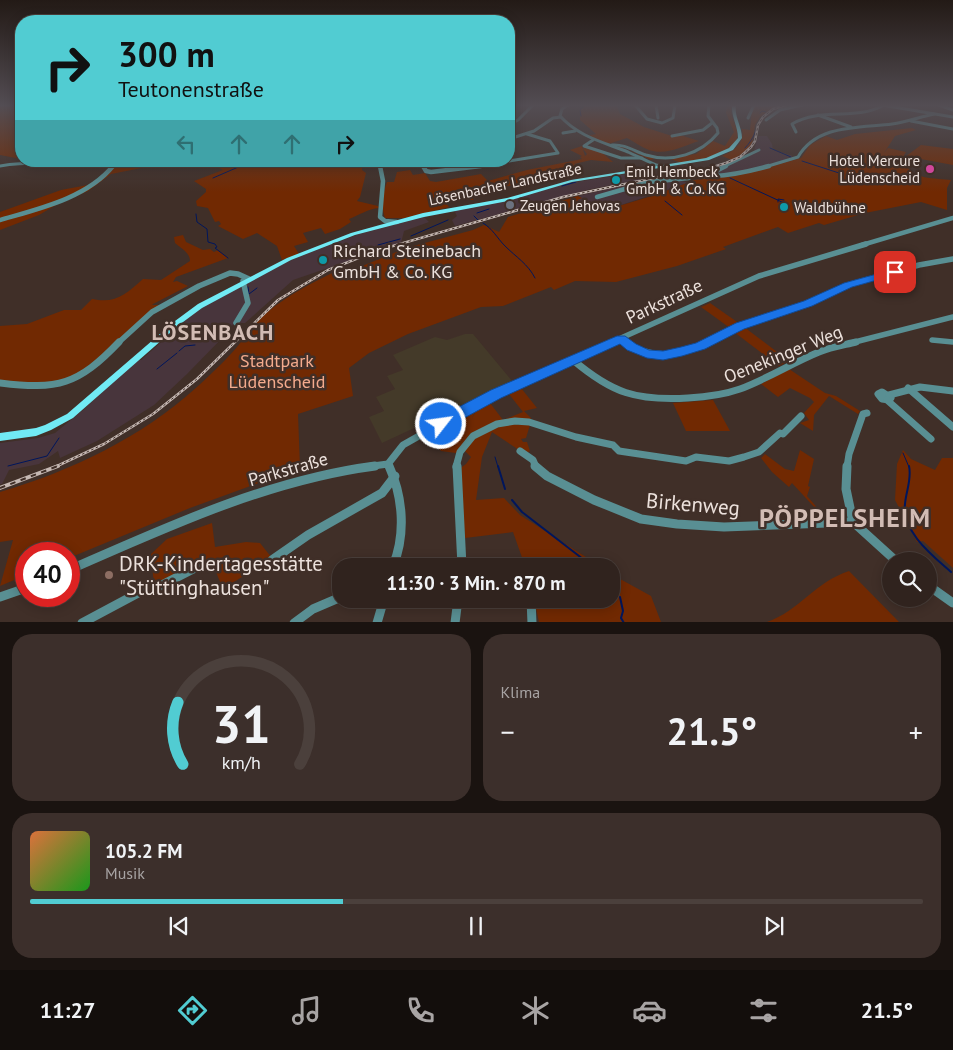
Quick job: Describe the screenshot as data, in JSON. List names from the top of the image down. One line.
{"streets":{"main road":["Lösenbacher Landstraße"],"street":["Parkstraße","Oenekinger Weg","Birkenweg"]},"crossings":[["Parkstraße","Oenekinger Weg"]],"districts":["LÖSENBACH","PÖPPELSHEIM"],"parks":["Stadtpark Lüdenscheid"],"places":["Hotel Mercure Lüdenscheid","Emil Hembeck GmbH & Co. KG","Zeugen Jehovas","Waldbühne","Richard Steinebach GmbH & Co. KG","DRK-Kindertagesstätte \"Stüttinghausen\""],"page":{"turn":["300 m","Teutonenstraße"],"limit":"40","trip":"11:30 · 3 Min. · 870 m","tile":"Klima","heat":["−","21.5°","+"],"song":["105.2 FM","Musik"],"tabs":["11:27","21.5°"],"gauge":["31","km/h"]}}
